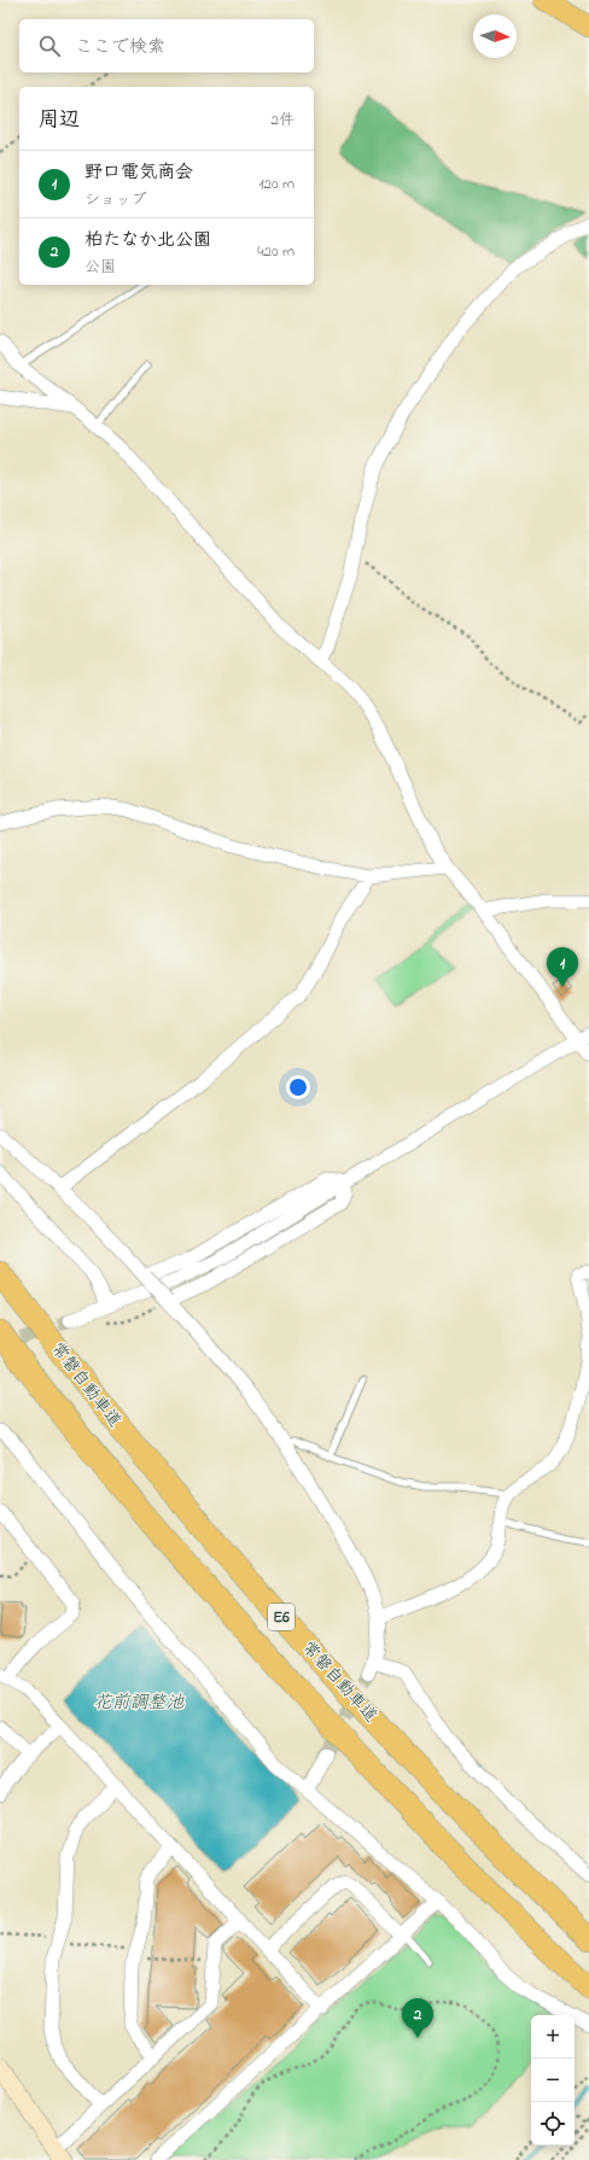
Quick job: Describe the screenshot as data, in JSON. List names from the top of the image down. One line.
{"streets":{"highway":["常磐自動車道","E6"]},"water":["花前調整池"],"north":"right","page":{"search":"ここで検索","heading":["周辺","2件"],"list":[{"mark":"1","name":"野口電気商会","note":"ショップ","value":"120 m"},{"mark":"2","name":"柏たなか北公園","note":"公園","value":"420 m"}],"pins":["1","2"],"map_buttons":["+","−"]}}
